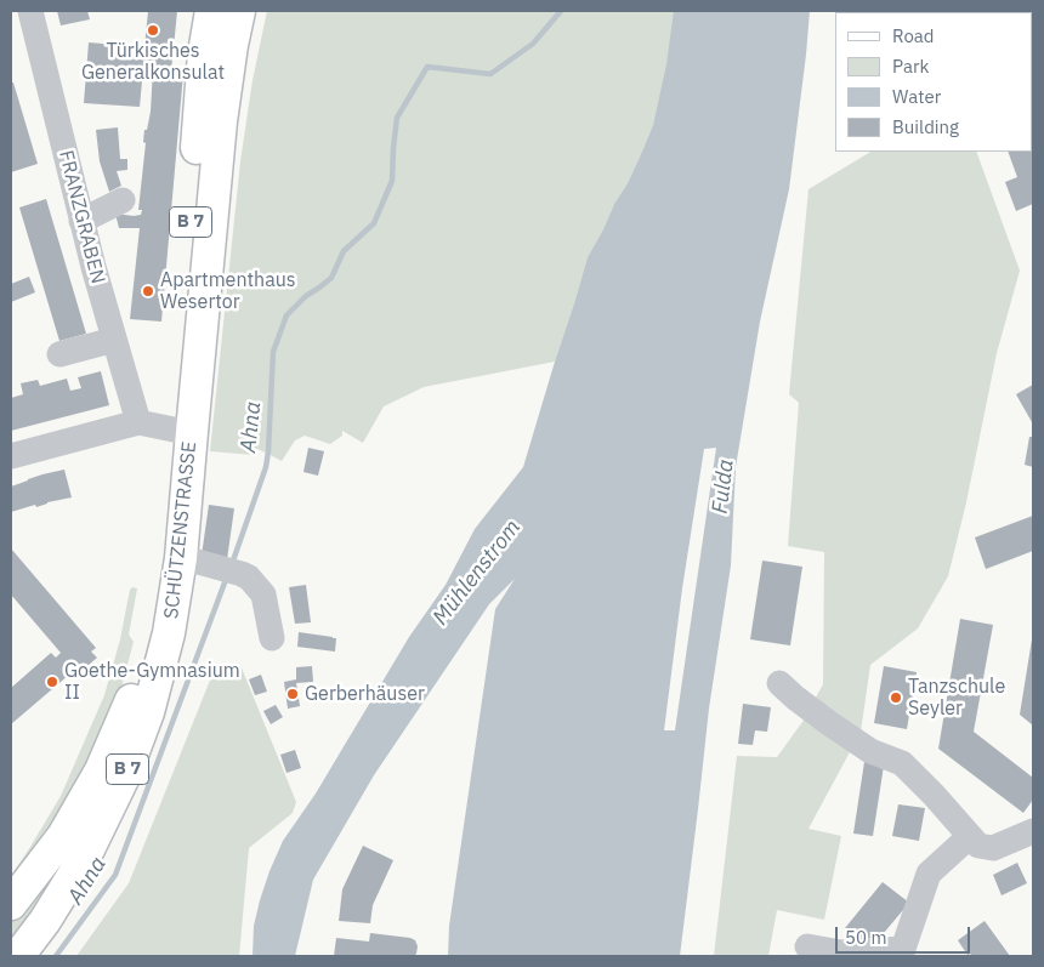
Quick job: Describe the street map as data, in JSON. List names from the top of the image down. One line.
{"streets":{"main road":["B 7","SCHÜTZENSTRASSE"],"street":["FRANZGRABEN"]},"water":["Ahna","Fulda","Mühlenstrom"],"places":["Türkisches Generalkonsulat","Apartmenthaus Wesertor","Goethe-Gymnasium II","Gerberhäuser","Tanzschule Seyler"],"legend":["Road","Park","Water","Building"],"scale_bar":"50 m"}
